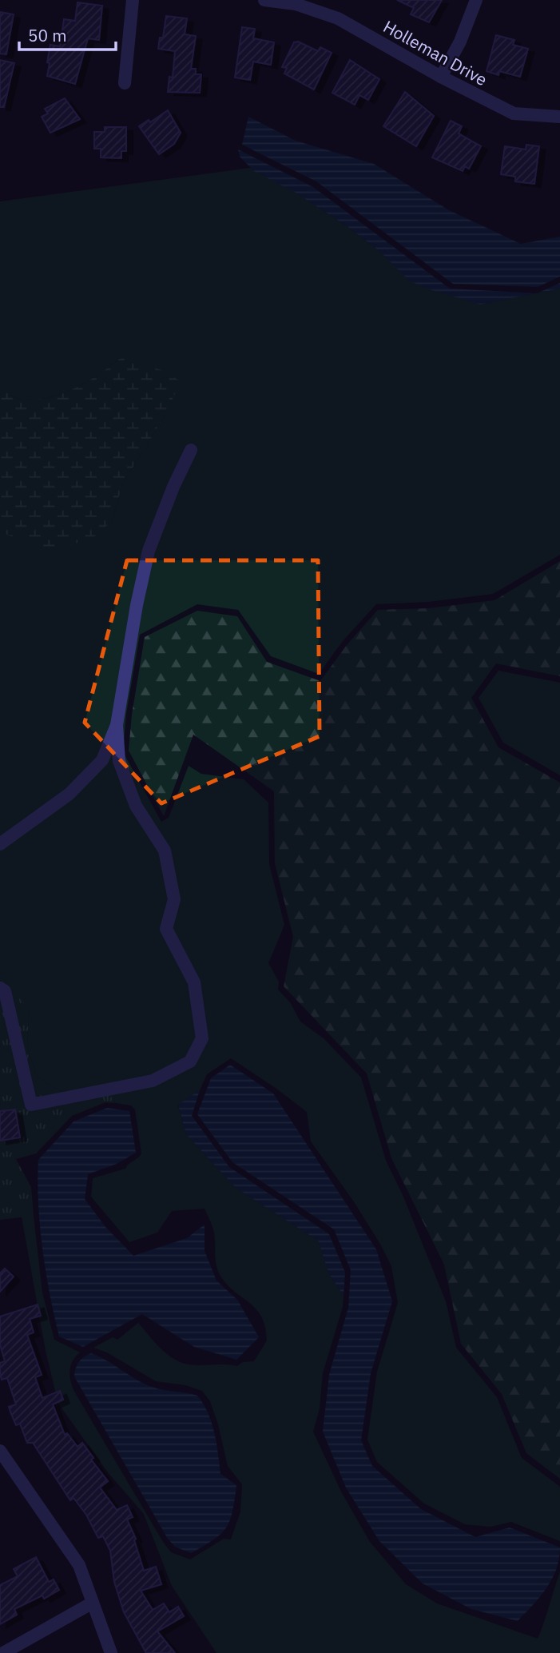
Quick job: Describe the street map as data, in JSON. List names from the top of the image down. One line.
{"streets":{"street":["Holleman Drive"]},"scale_bar":"50 m"}
